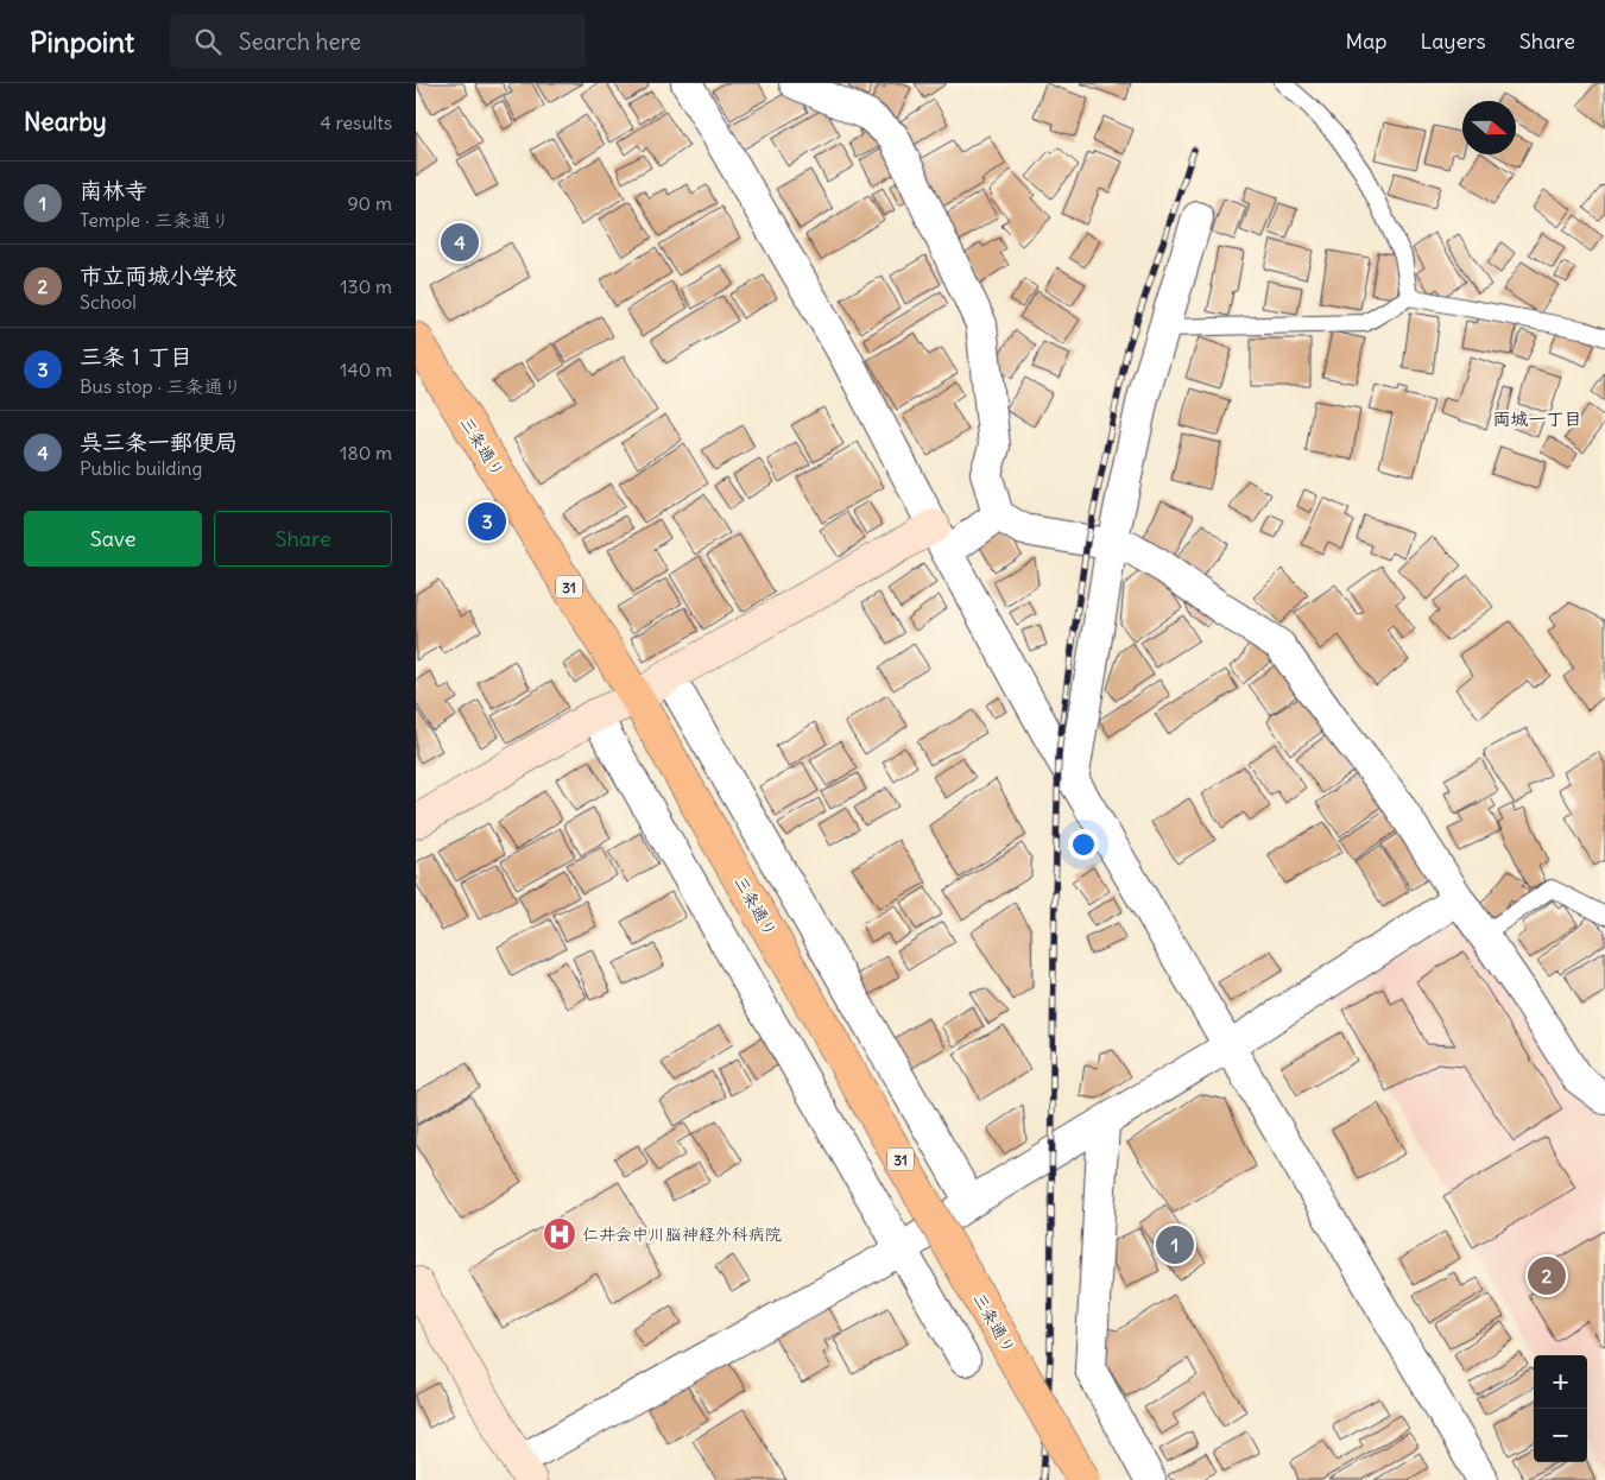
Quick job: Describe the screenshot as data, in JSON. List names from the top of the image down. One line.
{"streets":{"highway":["三条通り","31"]},"districts":["両城一丁目"],"places":{"hospital":["仁井会中川脳神経外科病院"]},"north":"right","page":{"header":"Pinpoint","search":"Search here","nav":["Map","Layers","Share"],"heading":["Nearby","4 results"],"list":[{"mark":"1","name":"南林寺","note":"Temple · 三条通り","value":"90 m"},{"mark":"2","name":"市立両城小学校","note":"School","value":"130 m"},{"mark":"3","name":"三条１丁目","note":"Bus stop · 三条通り","value":"140 m"},{"mark":"4","name":"呉三条一郵便局","note":"Public building","value":"180 m"}],"pins":["4","3","1","2"],"buttons":["Save","Share"],"map_buttons":["+","−"]}}
